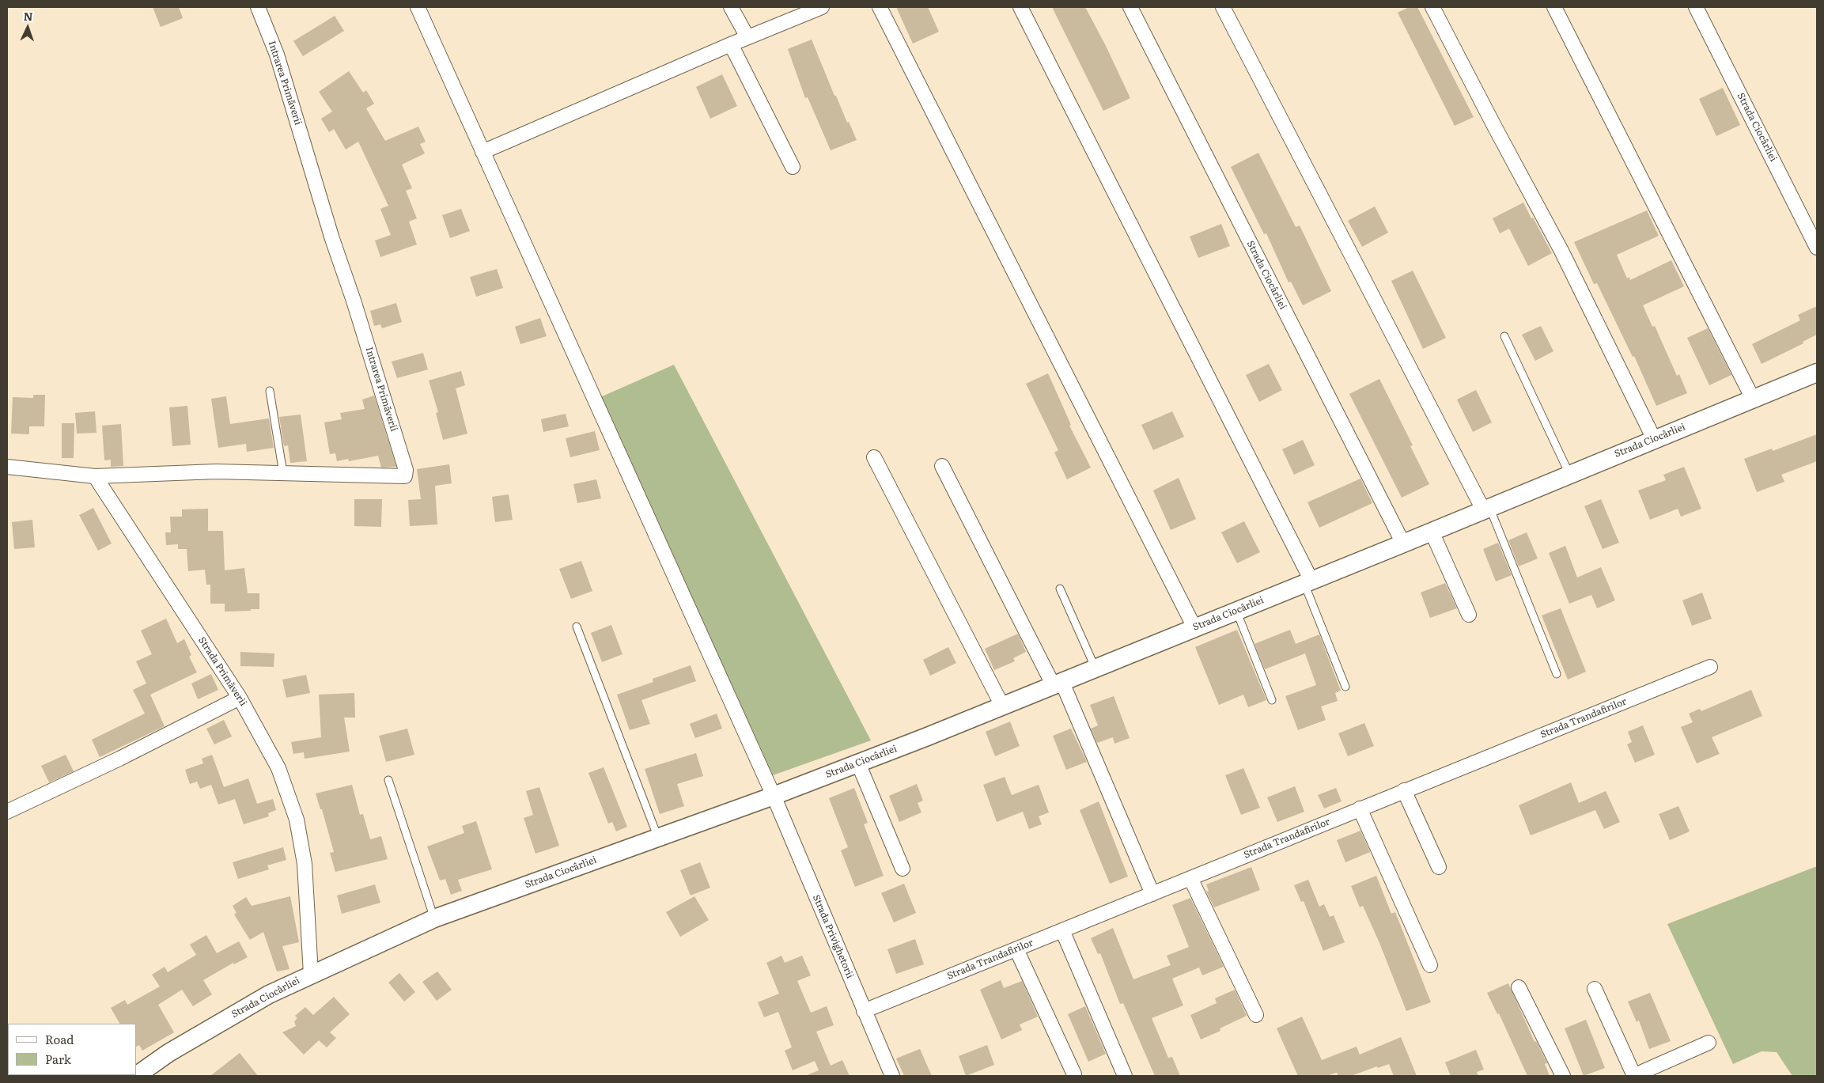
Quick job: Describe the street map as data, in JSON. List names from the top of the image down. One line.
{"streets":{"street":["Intrarea Primăverii","Strada Ciocârliei","Strada Primăverii","Strada Trandafirilor","Strada Privighetorii"]},"crossings":[["Intrarea Primăverii","Strada Primăverii"],["Strada Ciocârliei","Strada Primăverii"],["Strada Ciocârliei","Strada Privighetorii"],["Strada Trandafirilor","Strada Privighetorii"]],"legend":["Road","Park"],"north":"top"}
